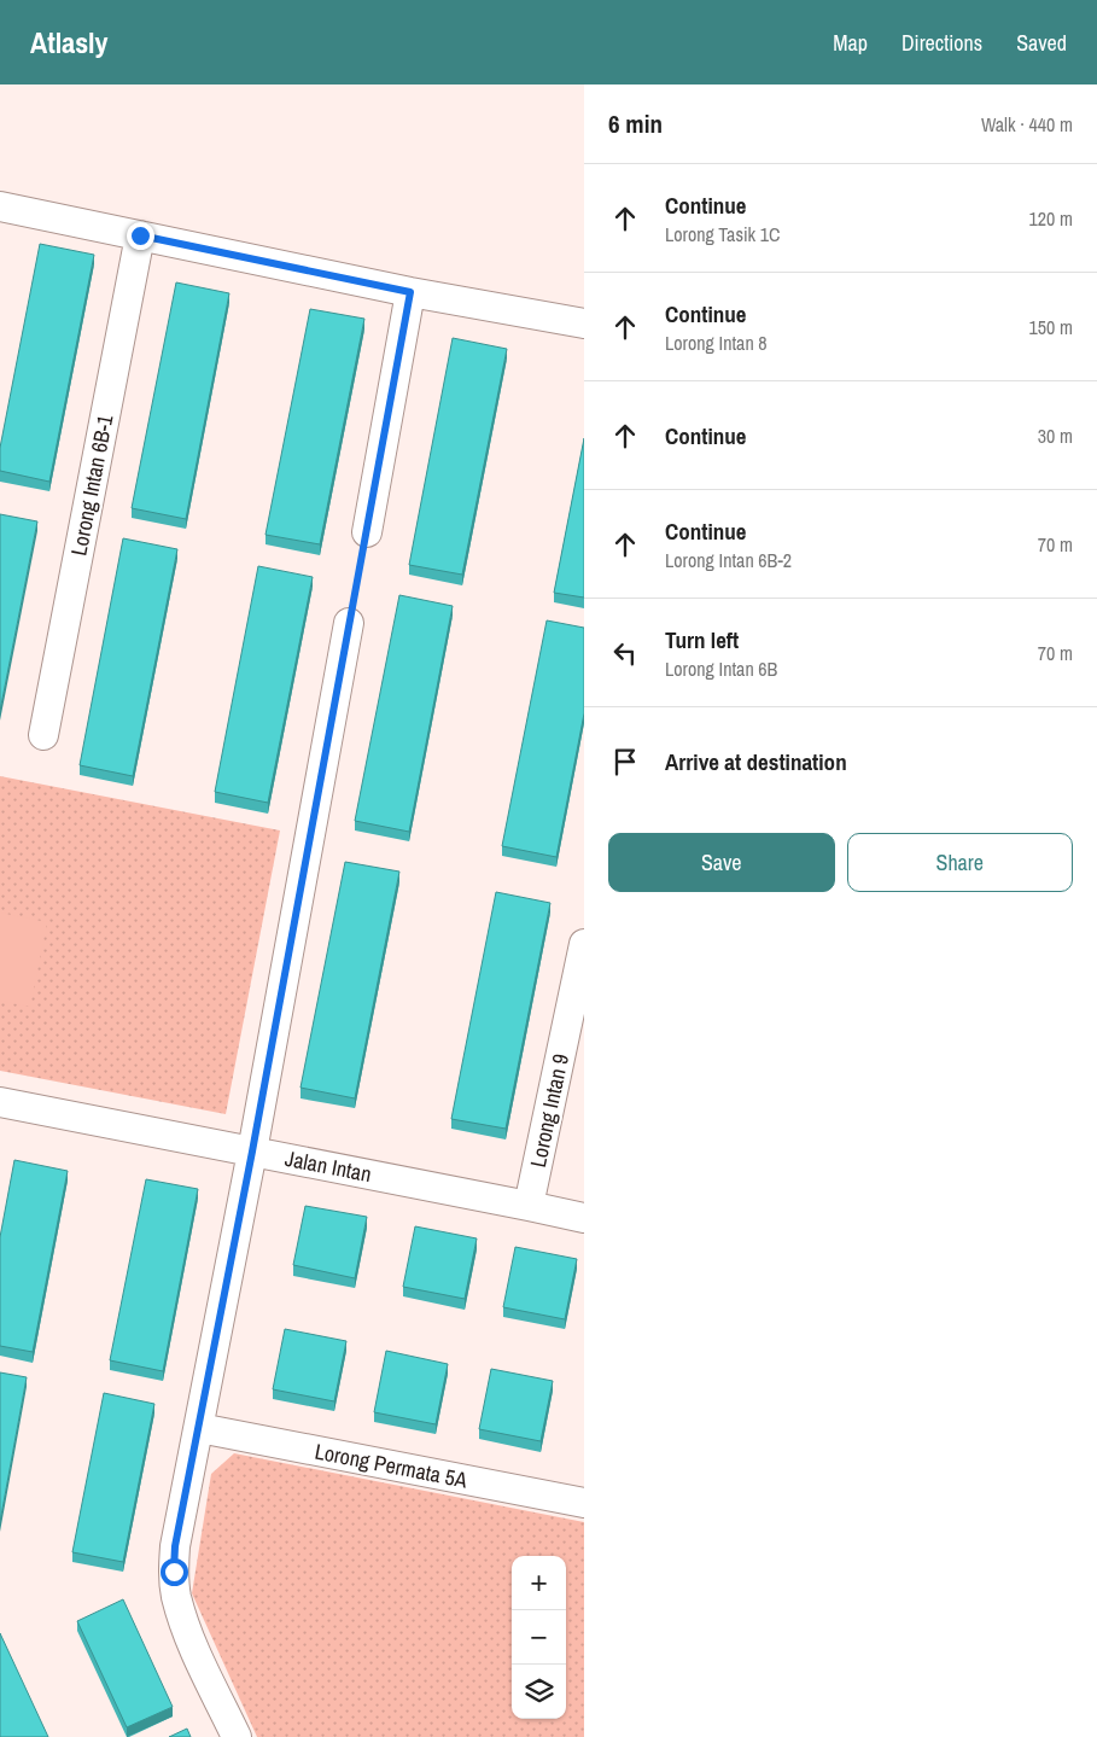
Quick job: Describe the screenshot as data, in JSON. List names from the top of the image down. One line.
{"streets":{"street":["Lorong Intan 6B-1","Lorong Intan 9","Jalan Intan","Lorong Permata 5A"]},"crossings":[["Lorong Intan 9","Jalan Intan"]],"page":{"header":"Atlasly","nav":["Map","Directions","Saved"],"heading":["6 min","Walk · 440 m"],"list":[["Continue","Lorong Tasik 1C","120 m"],["Continue","Lorong Intan 8","150 m"],["Continue","30 m"],["Continue","Lorong Intan 6B-2","70 m"],["Turn left","Lorong Intan 6B","70 m"],"Arrive at destination"],"buttons":["Save","Share"],"map_buttons":["+","−"]}}
